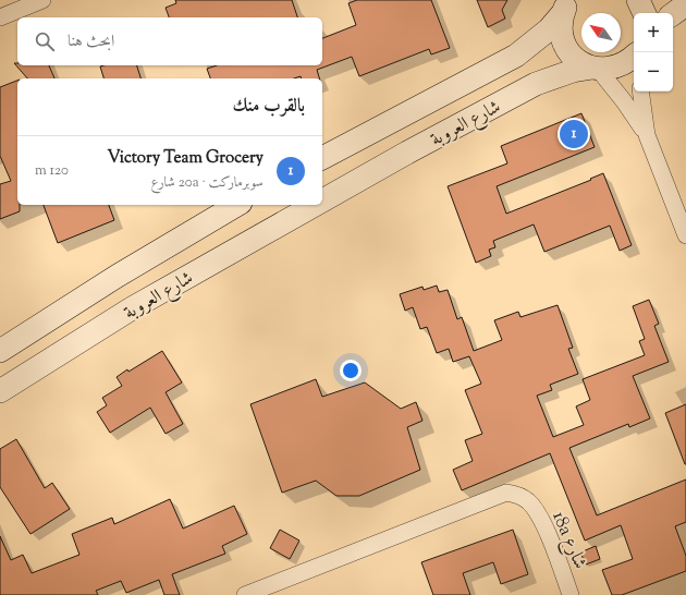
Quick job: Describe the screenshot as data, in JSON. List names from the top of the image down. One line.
{"streets":{"main road":["شارع العروبة"],"street":["18a شارع"]},"north":"top left","page":{"map_buttons":["+","−"],"search":"ابحث هنا","heading":"بالقرب منك","pins":"1","list":[{"mark":"1","name":"Victory Team Grocery","note":"سوبرماركت · 20a شارع","value":"120 m"}]}}
